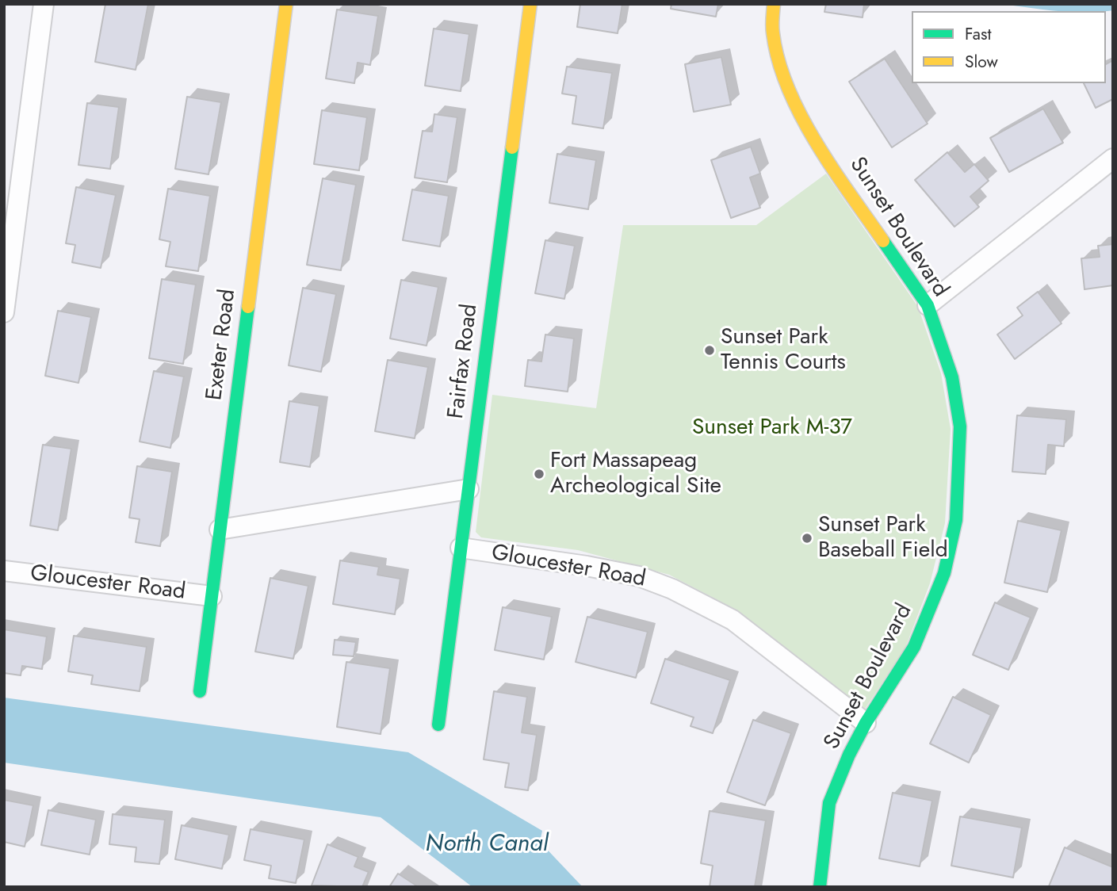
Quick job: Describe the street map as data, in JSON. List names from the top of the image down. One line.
{"streets":{"street":["Sunset Boulevard","Exeter Road","Fairfax Road","Gloucester Road"]},"crossings":[["Sunset Boulevard","Gloucester Road"],["Exeter Road","Gloucester Road"],["Fairfax Road","Gloucester Road"]],"water":["North Canal"],"parks":["Sunset Park M-37"],"places":["Sunset Park Tennis Courts","Fort Massapeag Archeological Site","Sunset Park Baseball Field"],"legend":["Fast","Slow"]}
